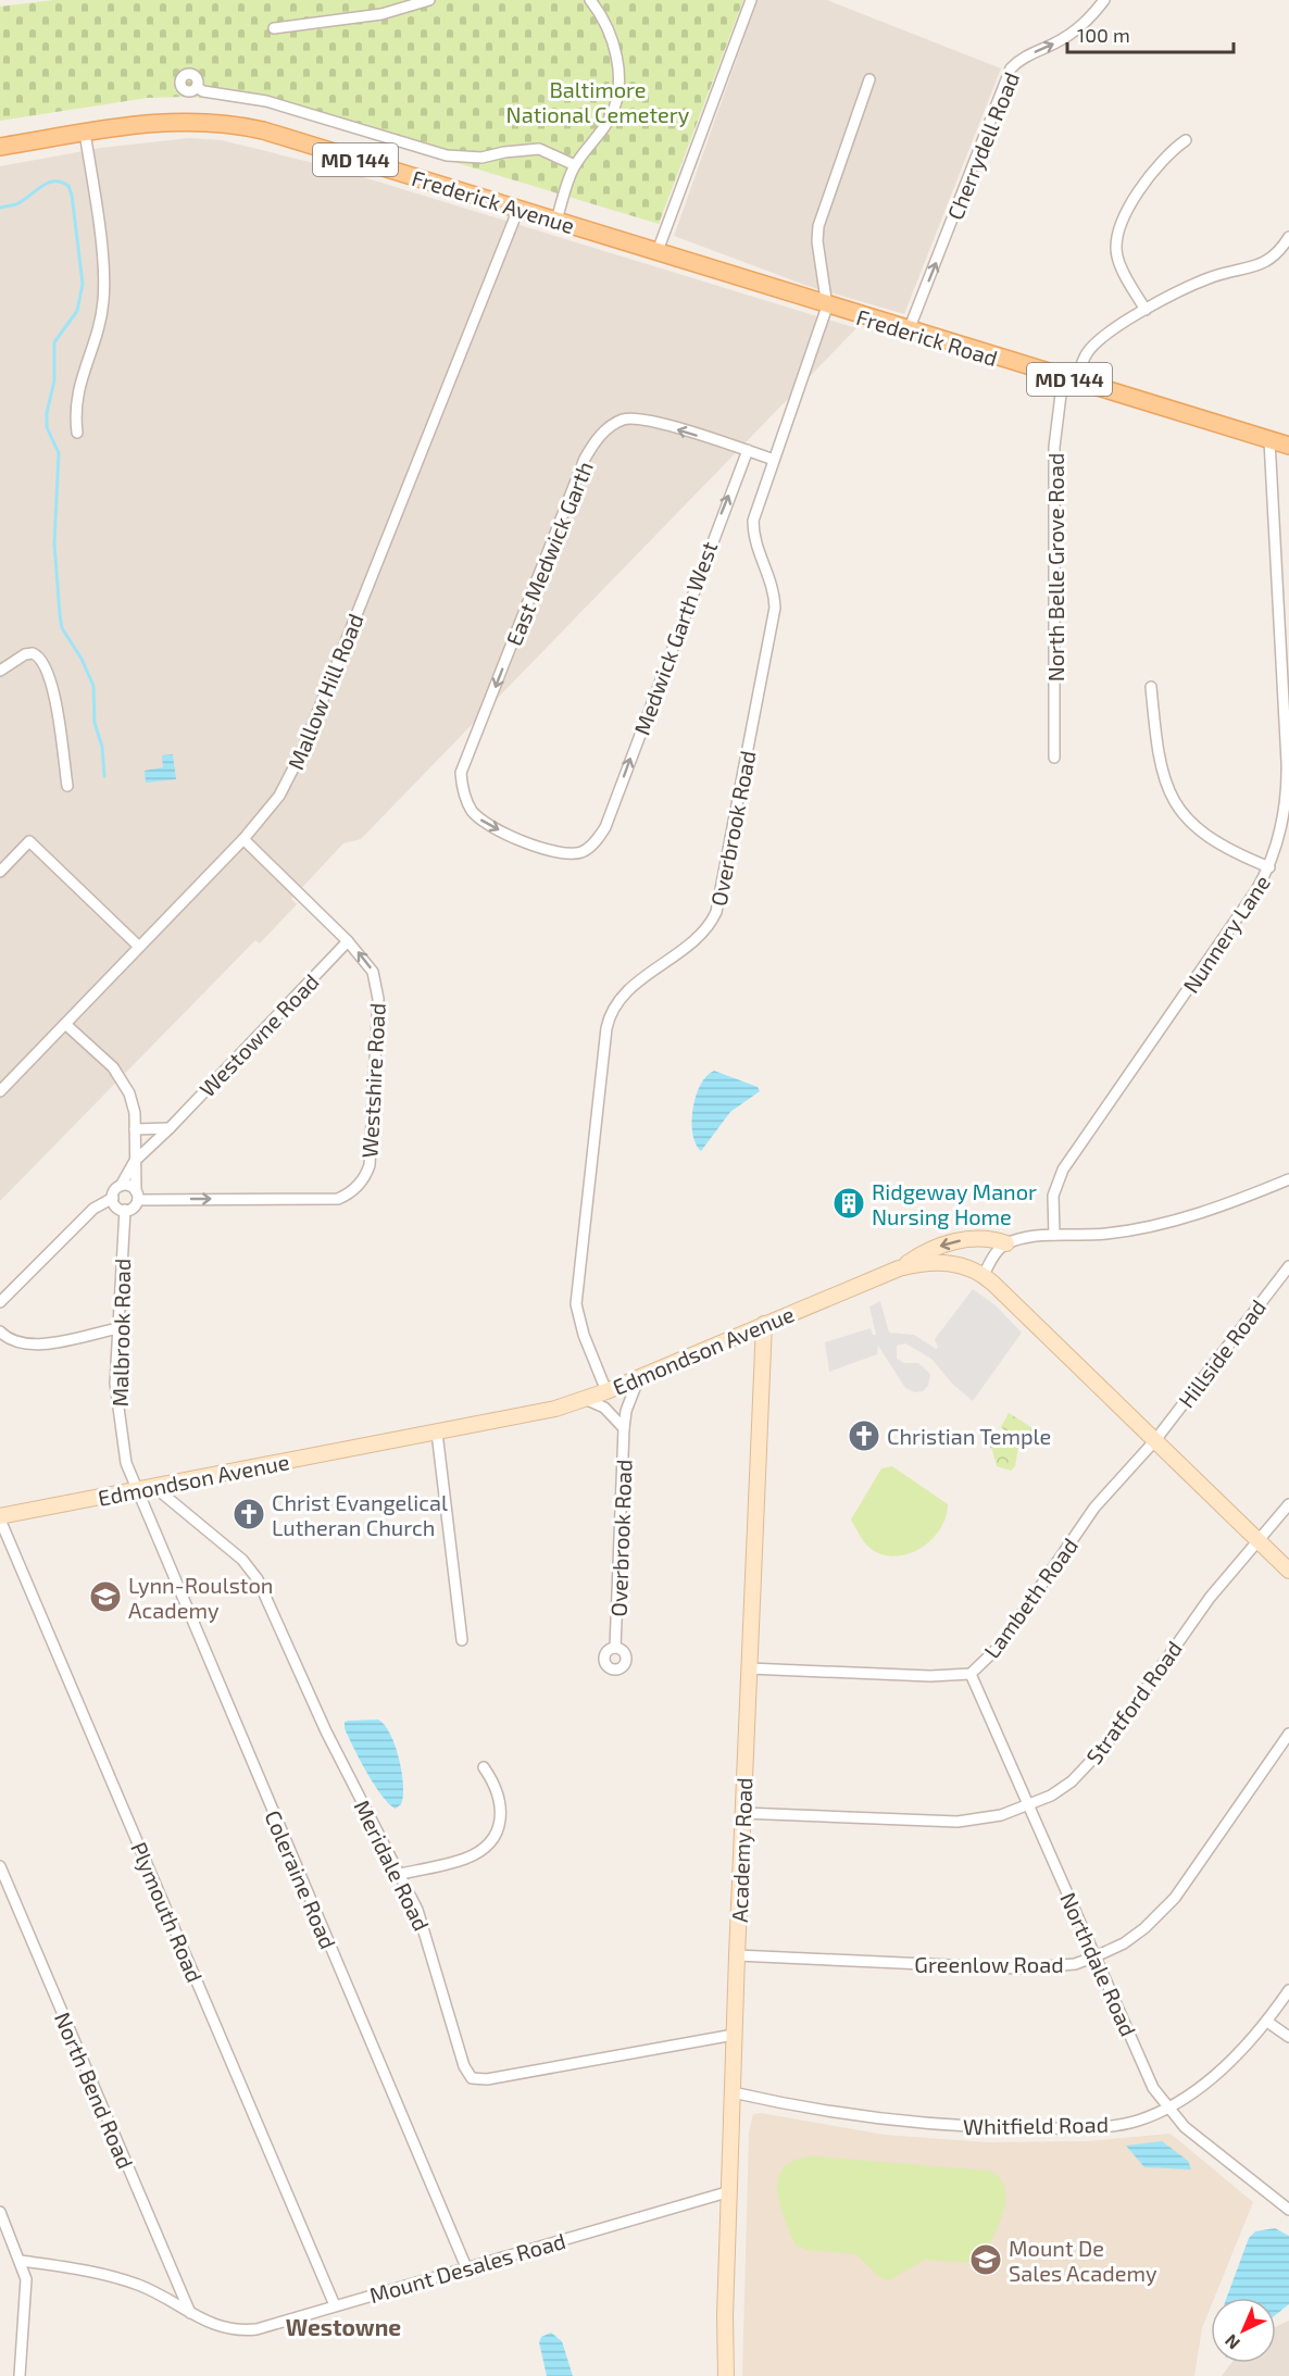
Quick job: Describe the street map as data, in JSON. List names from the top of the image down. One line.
{"streets":{"main road":["MD 144","Frederick Avenue","Frederick Road","Edmondson Avenue","Academy Road"],"street":["Cherrydell Road","East Medwick Garth","North Belle Grove Road","Medwick Garth West","Mallow Hill Road","Overbrook Road","Nunnery Lane","Westowne Road","Westshire Road","Malbrook Road","Hillside Road","Lambeth Road","Stratford Road","Meridale Road","Coleraine Road","Plymouth Road","Greenlow Road","Northdale Road","North Bend Road","Whitfield Road","Mount Desales Road"]},"crossings":[["Cherrydell Road","Frederick Road"],["Frederick Avenue","Frederick Road"],["Frederick Avenue","Mallow Hill Road"],["Frederick Avenue","Overbrook Road"],["Frederick Road","North Belle Grove Road"],["Frederick Road","Overbrook Road"],["Frederick Road","Nunnery Lane"],["East Medwick Garth","Medwick Garth West"],["Mallow Hill Road","Westshire Road"],["Overbrook Road","Edmondson Avenue"],["Westowne Road","Westshire Road"],["Westshire Road","Malbrook Road"],["Malbrook Road","Edmondson Avenue"],["Malbrook Road","Coleraine Road"],["Edmondson Avenue","Hillside Road"],["Edmondson Avenue","Lambeth Road"],["Edmondson Avenue","Stratford Road"],["Edmondson Avenue","Academy Road"],["Edmondson Avenue","Meridale Road"],["Edmondson Avenue","Coleraine Road"],["Edmondson Avenue","Plymouth Road"],["Hillside Road","Lambeth Road"],["Lambeth Road","Academy Road"],["Lambeth Road","Northdale Road"],["Stratford Road","Academy Road"],["Stratford Road","Northdale Road"],["Academy Road","Meridale Road"],["Academy Road","Greenlow Road"],["Academy Road","Whitfield Road"],["Academy Road","Mount Desales Road"],["Coleraine Road","Mount Desales Road"],["Plymouth Road","Mount Desales Road"],["Greenlow Road","Northdale Road"],["Northdale Road","Whitfield Road"],["North Bend Road","Mount Desales Road"]],"one_way":["Cherrydell Road","East Medwick Garth"],"districts":["Westowne"],"parks":["Baltimore National Cemetery"],"places":{"building":["Ridgeway Manor Nursing Home"],"church":["Christian Temple","Christ Evangelical Lutheran Church"],"school or university":["Lynn-Roulston Academy","Mount De Sales Academy"]},"scale_bar":"100 m","north":"bottom left"}
